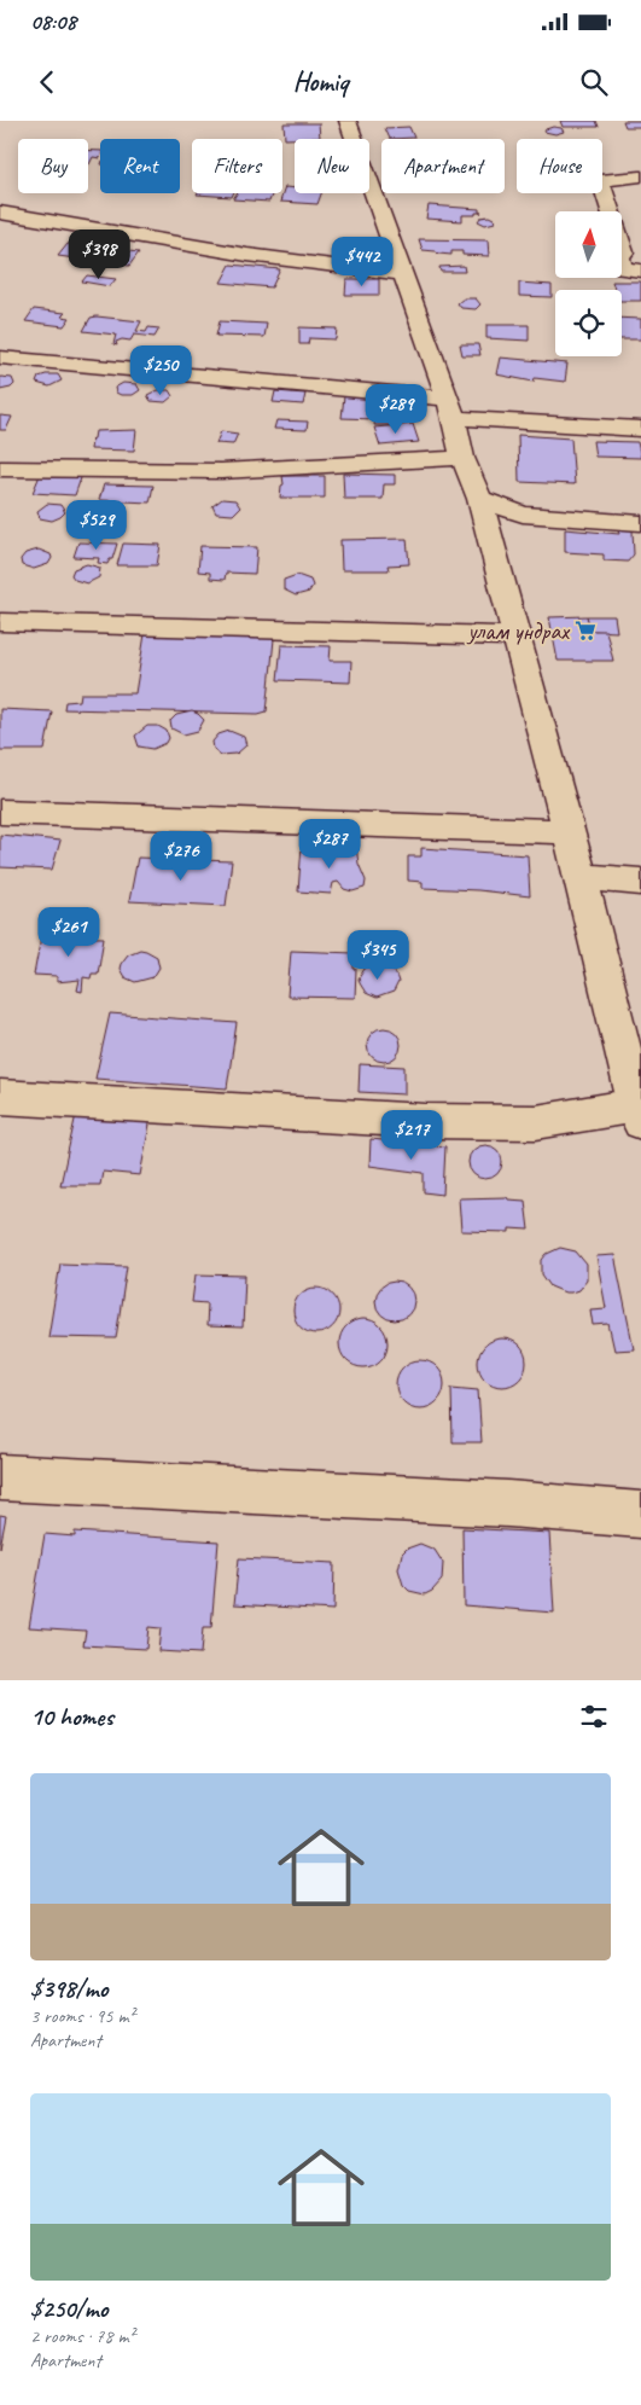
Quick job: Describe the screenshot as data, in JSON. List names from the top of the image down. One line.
{"places":{"supermarket":["улам ундрах"]},"north":"top","page":{"status":"08:08","header":"Homiq","chip":["Buy","Rent","Filters","New","Apartment","House"],"price":["$398","$442","$250","$289","$529","$287","$276","$261","$345","$217"],"heading":"10 homes","list":[{"name":"$398/mo","note":"3 rooms · 95 m² · Apartment"},{"name":"$250/mo","note":"2 rooms · 78 m² · Apartment"}]}}
